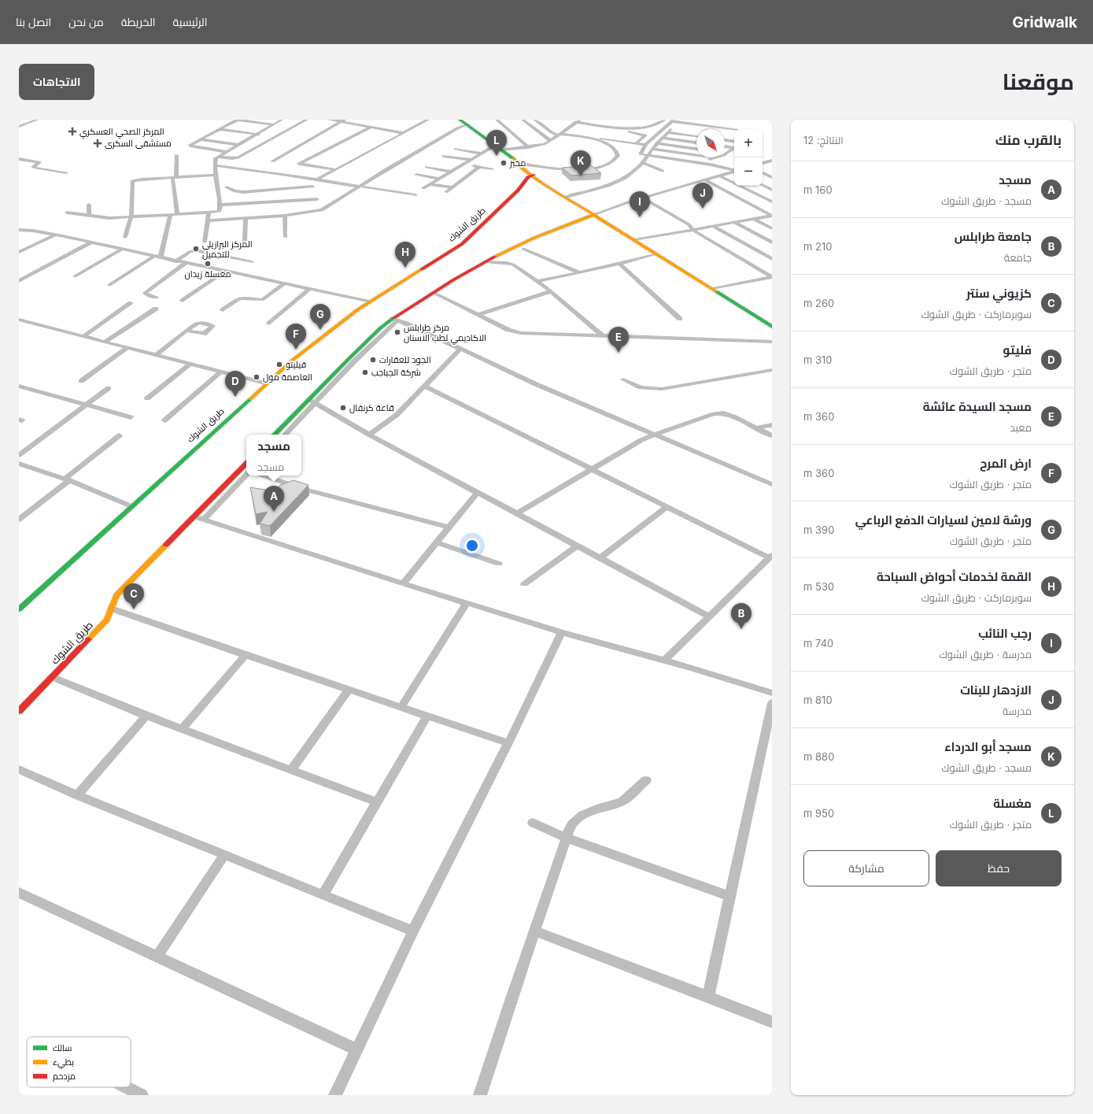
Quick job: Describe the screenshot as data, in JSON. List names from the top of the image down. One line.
{"streets":{"main road":["طريق الشوك"]},"places":{"health":["المركز الصحي العسكري","مستشفى السكرى"],"other":["مخبز","المركز البرازيلي للتجميل","مغسلة زيدان","مركز طرابلس الاكاديمي لطب الاسنان","الجود للعقارات","فيليتو","شركة الجباجب","العاصمة مول","قاعة كرنفال"]},"legend":["سالك","بطيء","مزدحم"],"north":"bottom right","page":{"header":"Gridwalk","nav":["الرئيسية","الخريطة","من نحن","اتصل بنا"],"title":"موقعنا","buttons":["الاتجاهات",["حفظ","مشاركة"]],"heading":["بالقرب منك","النتائج: 12"],"map_buttons":["+","−"],"pins":["L","K","J","I","H","G","F","E","D","A","C","B"],"list":[{"mark":"A","name":"مسجد","note":"مسجد · طريق الشوك","value":"160 m"},{"mark":"B","name":"جامعة طرابلس","note":"جامعة","value":"210 m"},{"mark":"C","name":"كزيوني سنتر","note":"سوبرماركت · طريق الشوك","value":"260 m"},{"mark":"D","name":"فليتو","note":"متجر · طريق الشوك","value":"310 m"},{"mark":"E","name":"مسجد السيدة عائشة","note":"معبد","value":"360 m"},{"mark":"F","name":"ارض المرح","note":"متجر · طريق الشوك","value":"360 m"},{"mark":"G","name":"ورشة لامين لسيارات الدفع الرباعي","note":"متجر · طريق الشوك","value":"390 m"},{"mark":"H","name":"القمة لخدمات أحواض السباحة","note":"سوبرماركت · طريق الشوك","value":"530 m"},{"mark":"I","name":"رجب النائب","note":"مدرسة · طريق الشوك","value":"740 m"},{"mark":"J","name":"الازدهار للبنات","note":"مدرسة","value":"810 m"},{"mark":"K","name":"مسجد أبو الدرداء","note":"مسجد · طريق الشوك","value":"880 m"},{"mark":"L","name":"مغسلة","note":"متجر · طريق الشوك","value":"950 m"}],"popup":["مسجد","مسجد"]}}
